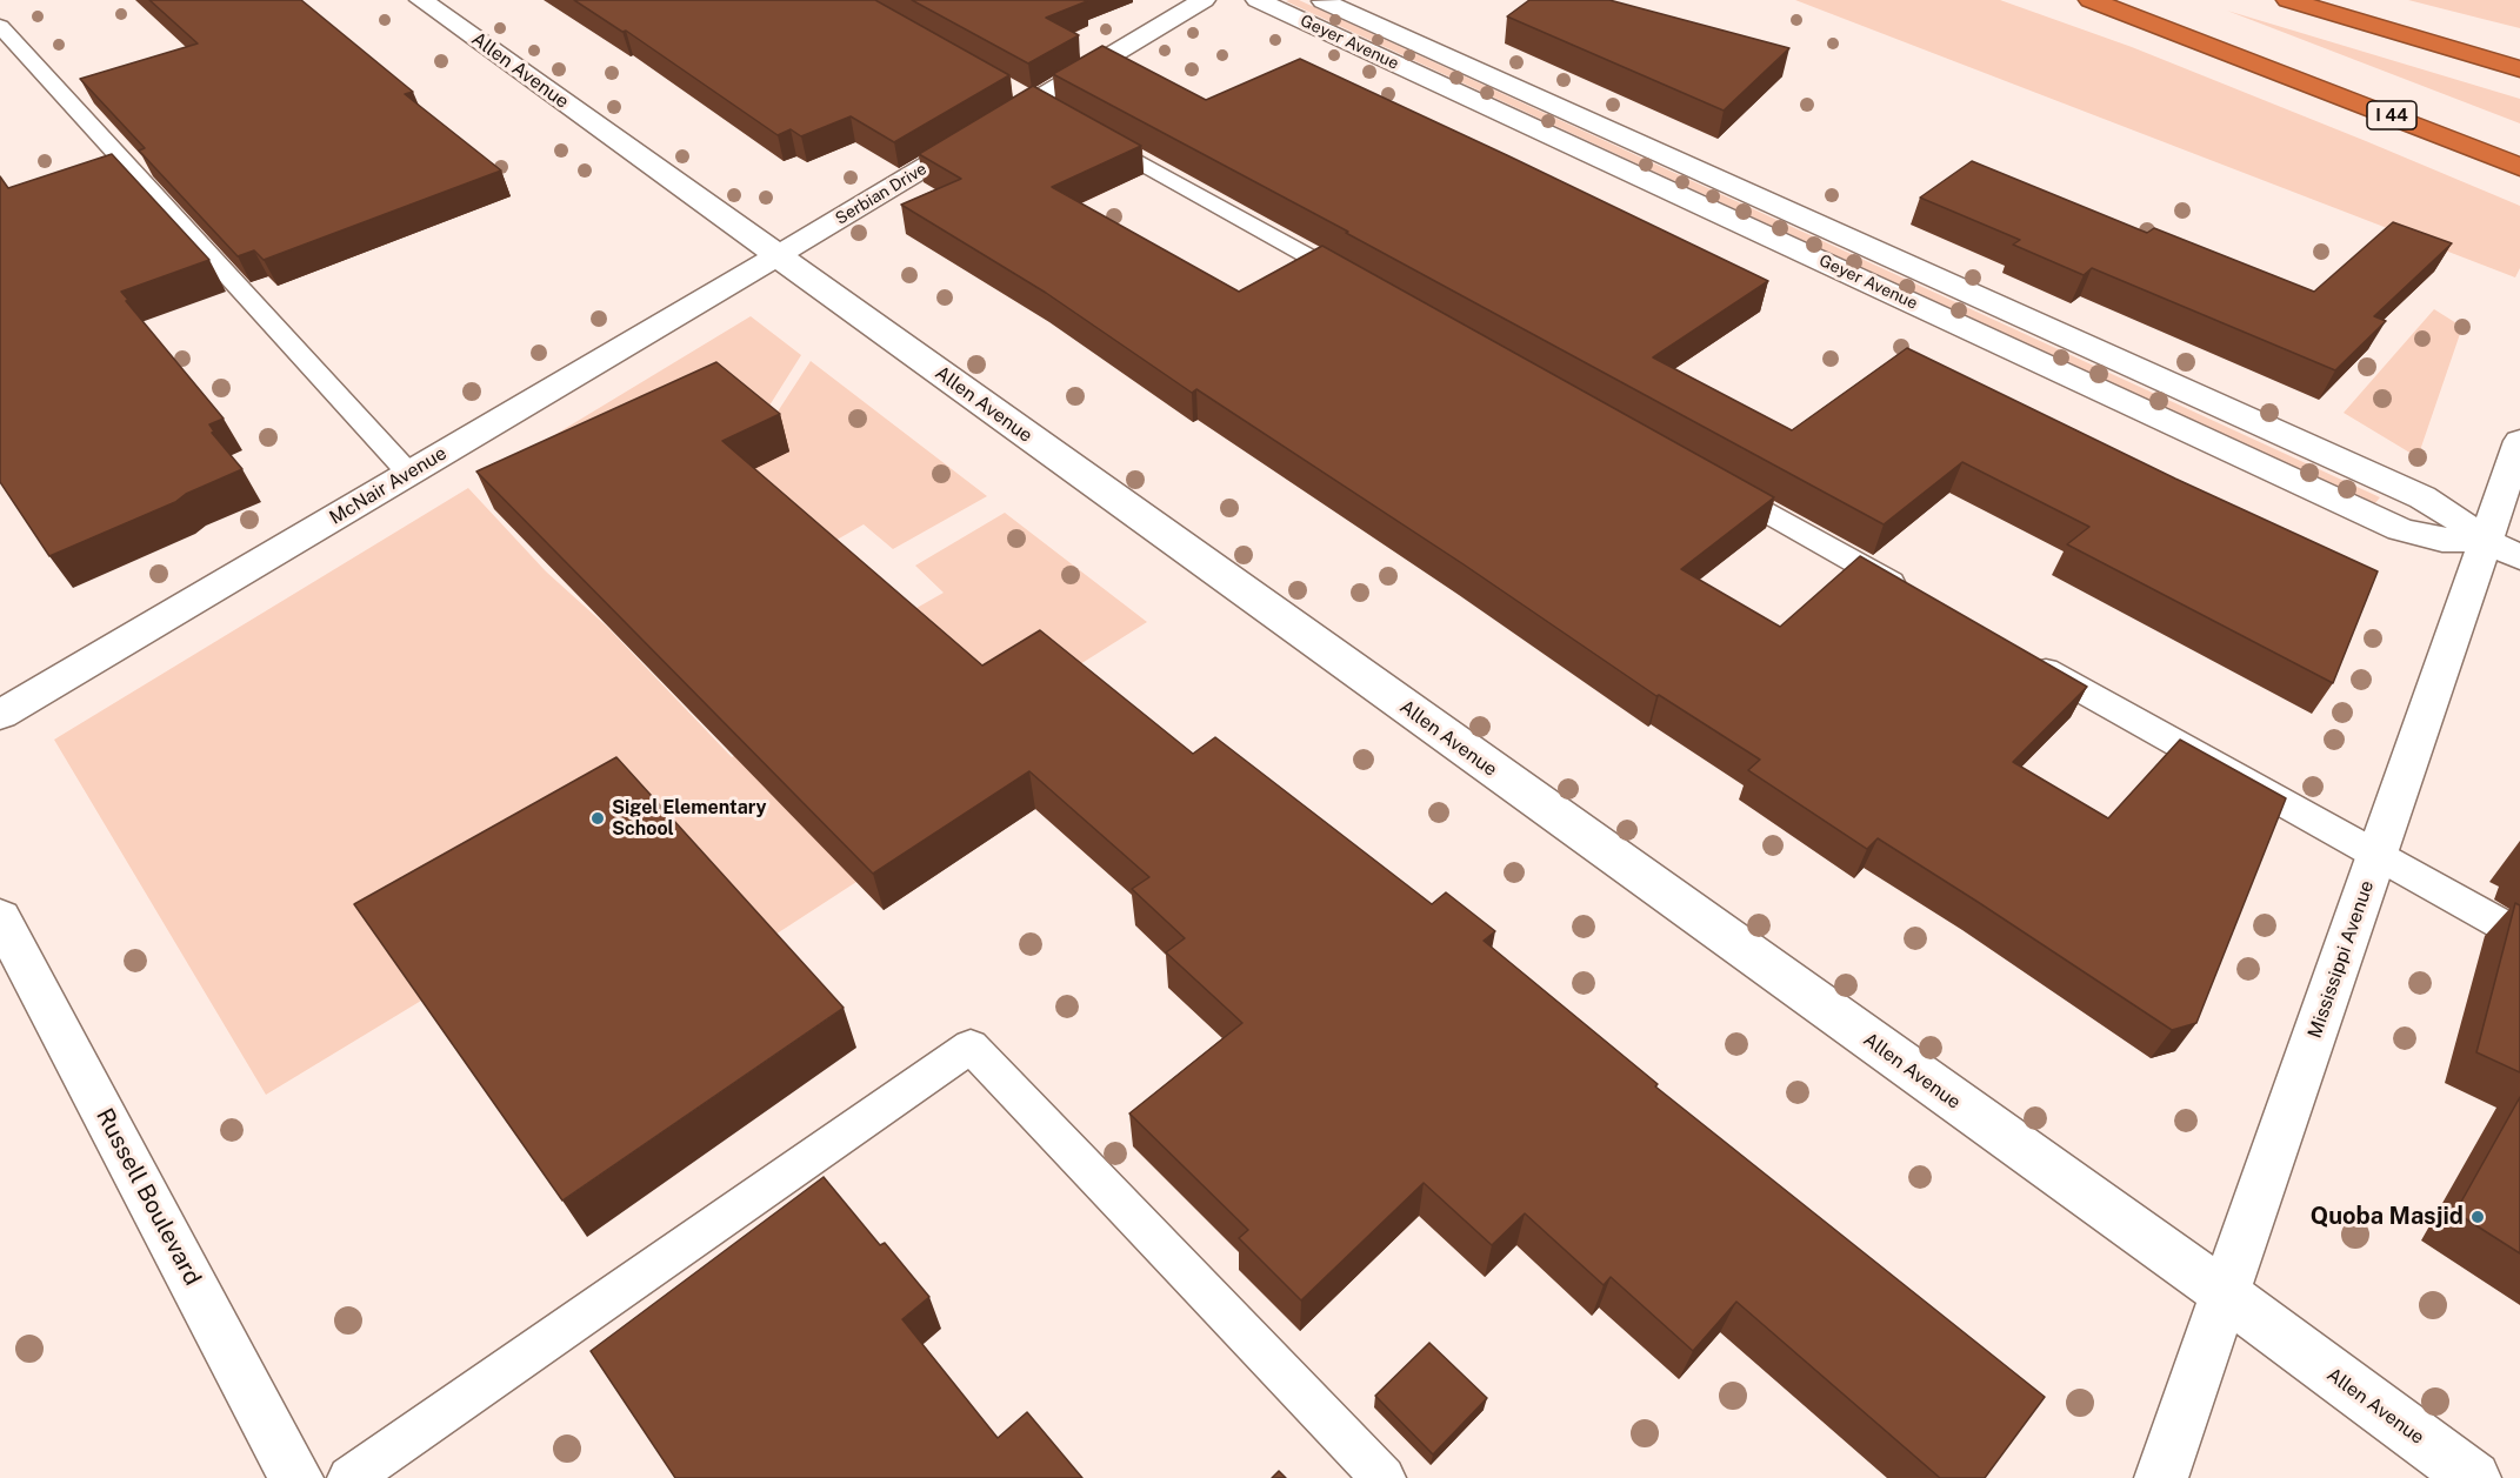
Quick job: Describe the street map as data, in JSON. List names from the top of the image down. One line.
{"streets":{"highway":["I 44"],"street":["Geyer Avenue","Allen Avenue","Serbian Drive","McNair Avenue","Mississippi Avenue","Russell Boulevard"]},"crossings":[["Geyer Avenue","Mississippi Avenue"],["Allen Avenue","Serbian Drive"],["Allen Avenue","McNair Avenue"],["Allen Avenue","Mississippi Avenue"],["Serbian Drive","McNair Avenue"]],"places":["Sigel Elementary School","Quoba Masjid"]}
